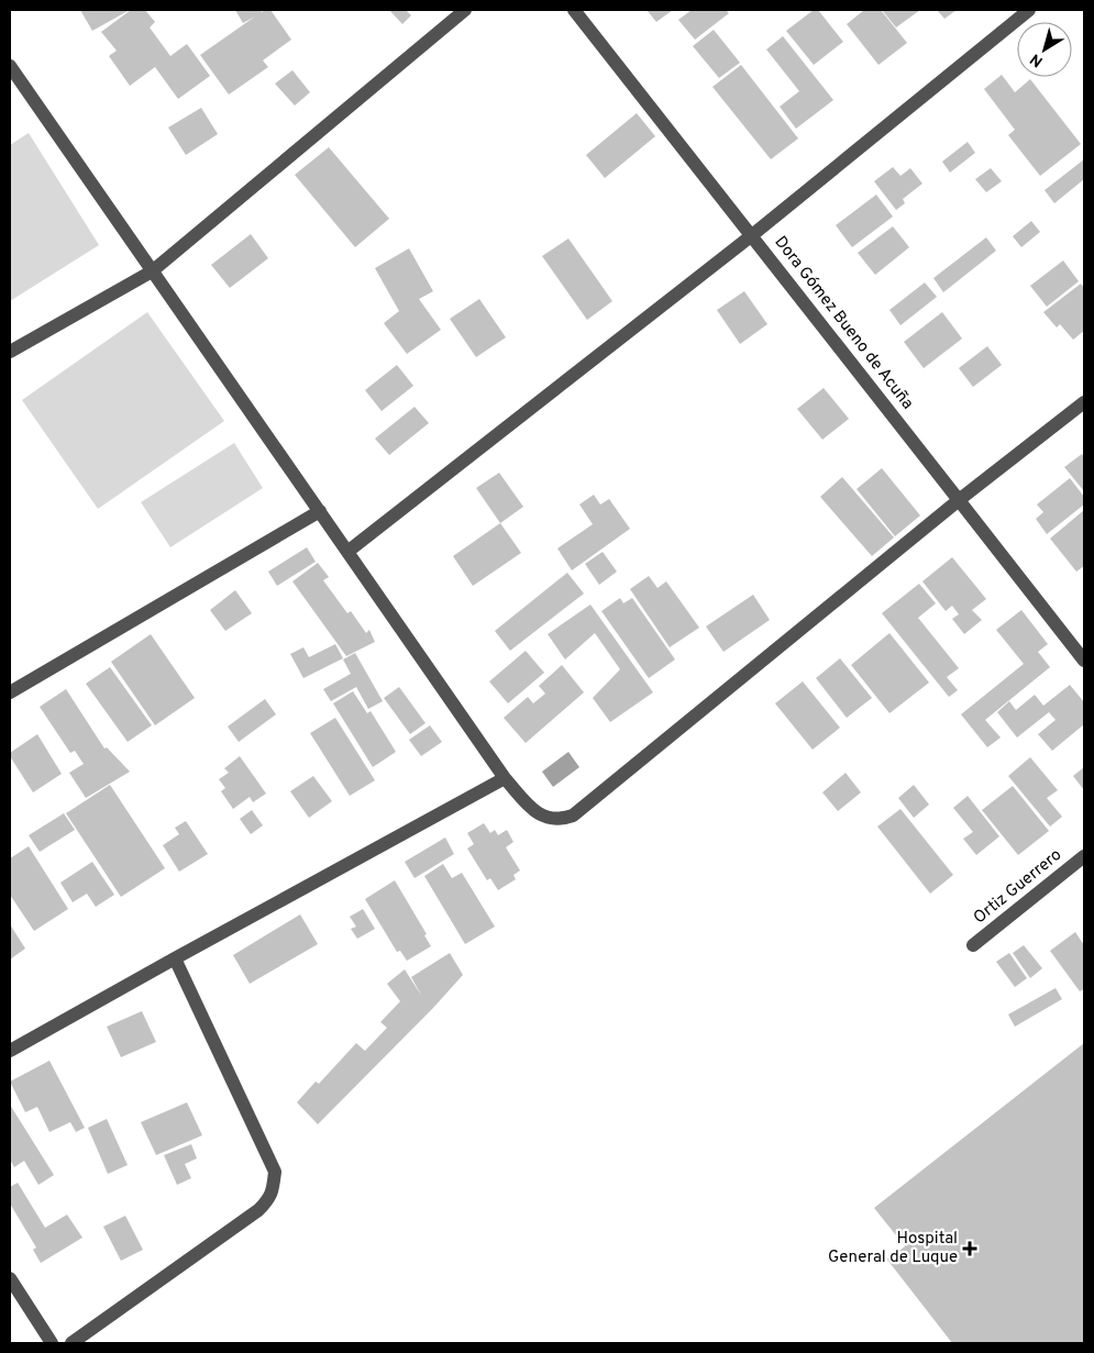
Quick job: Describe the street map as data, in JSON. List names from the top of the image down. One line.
{"streets":{"street":["Dora Gómez Bueno de Acuña","Ortiz Guerrero"]},"places":{"health":["Hospital General de Luque"]},"north":"bottom left"}
